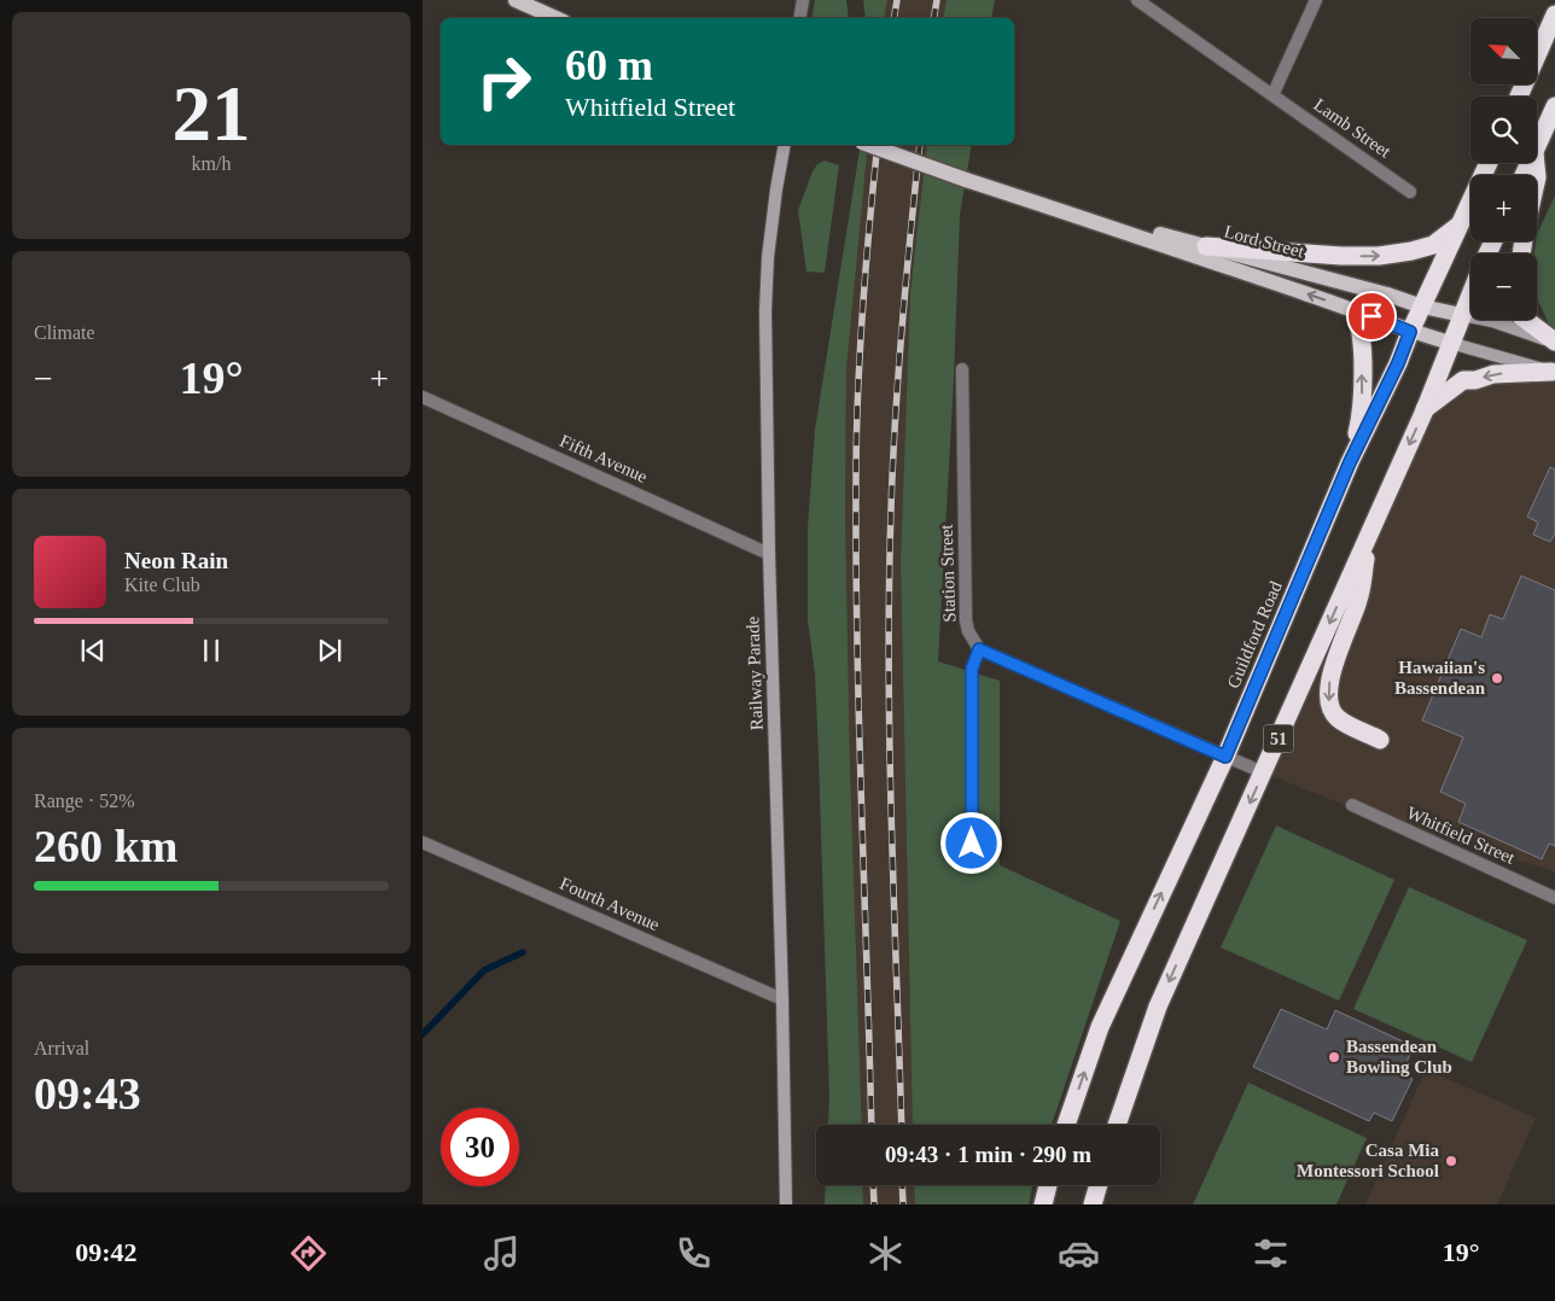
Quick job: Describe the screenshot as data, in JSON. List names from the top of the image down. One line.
{"streets":{"highway":["Guildford Road","51"],"main road":["Lord Street"],"street":["Lamb Street","Fifth Avenue","Station Street","Railway Parade","Whitfield Street","Fourth Avenue"]},"crossings":[["Lord Street","Guildford Road"],["Lord Street","51"],["Fifth Avenue","Railway Parade"],["Railway Parade","Fourth Avenue"]],"places":["Hawaiian's Bassendean","Bassendean Bowling Club","Casa Mia Montessori School"],"north":"top left","page":{"tile":[["21","km/h"],"Climate",["Range · 52%","260 km"],["Arrival","09:43"]],"map_buttons":["+","−"],"turn":["60 m","Whitfield Street"],"heat":["−","19°","+"],"song":["Neon Rain","Kite Club"],"limit":"30","trip":"09:43 · 1 min · 290 m","tabs":["09:42","19°"]}}
